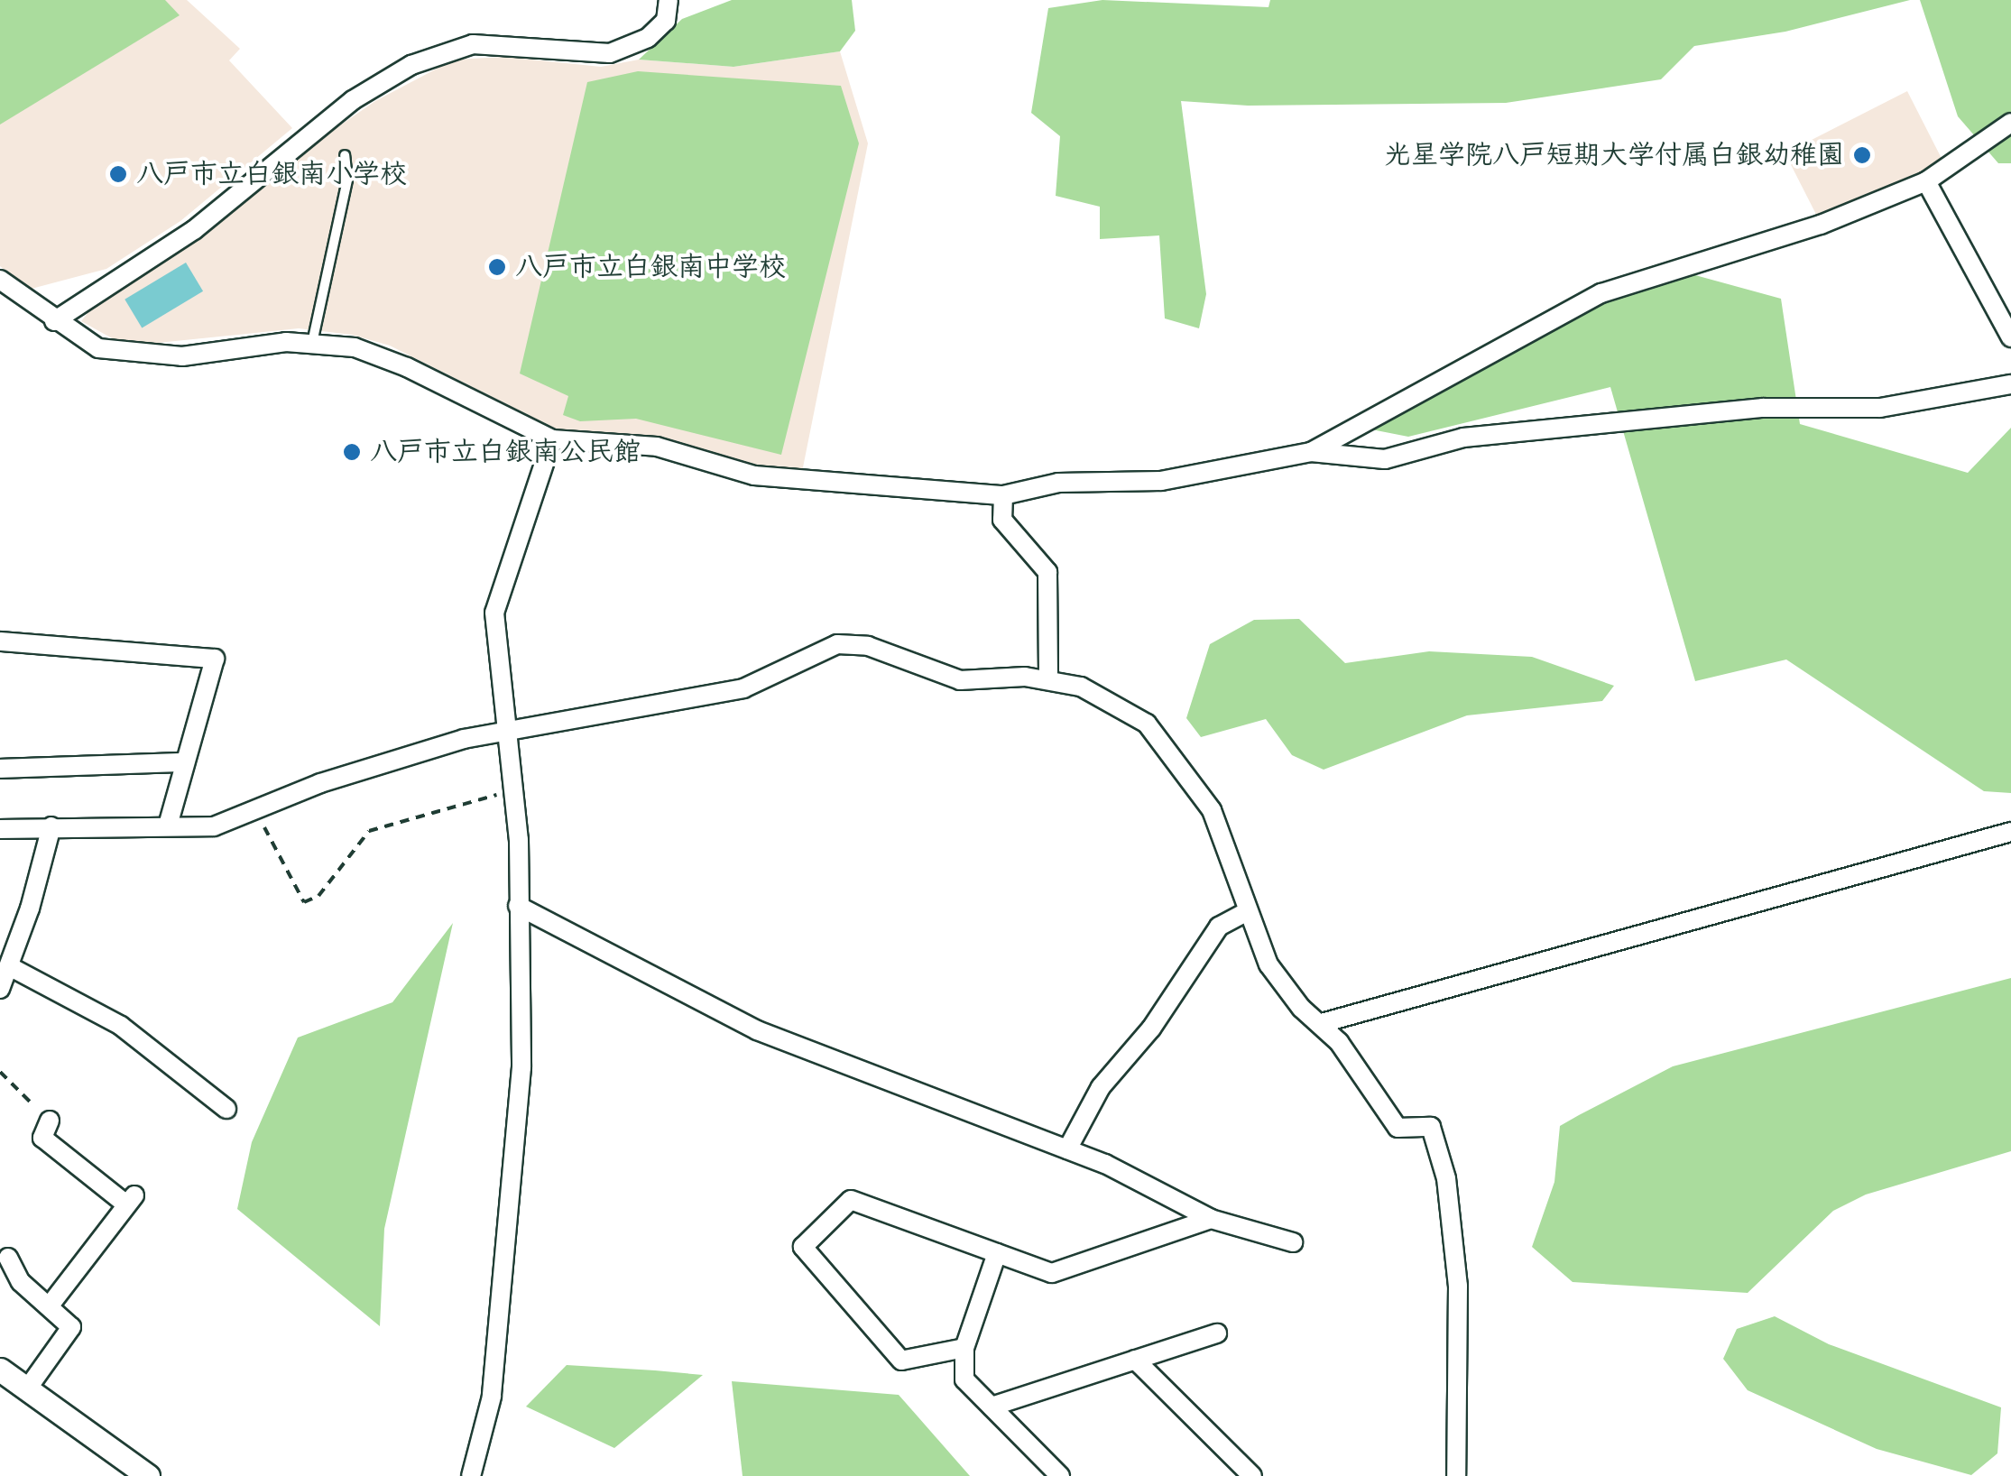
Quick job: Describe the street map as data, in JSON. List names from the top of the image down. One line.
{"places":["光星学院八戸短期大学付属白銀幼稚園","八戸市立白銀南小学校","八戸市立白銀南中学校","八戸市立白銀南公民館"]}
